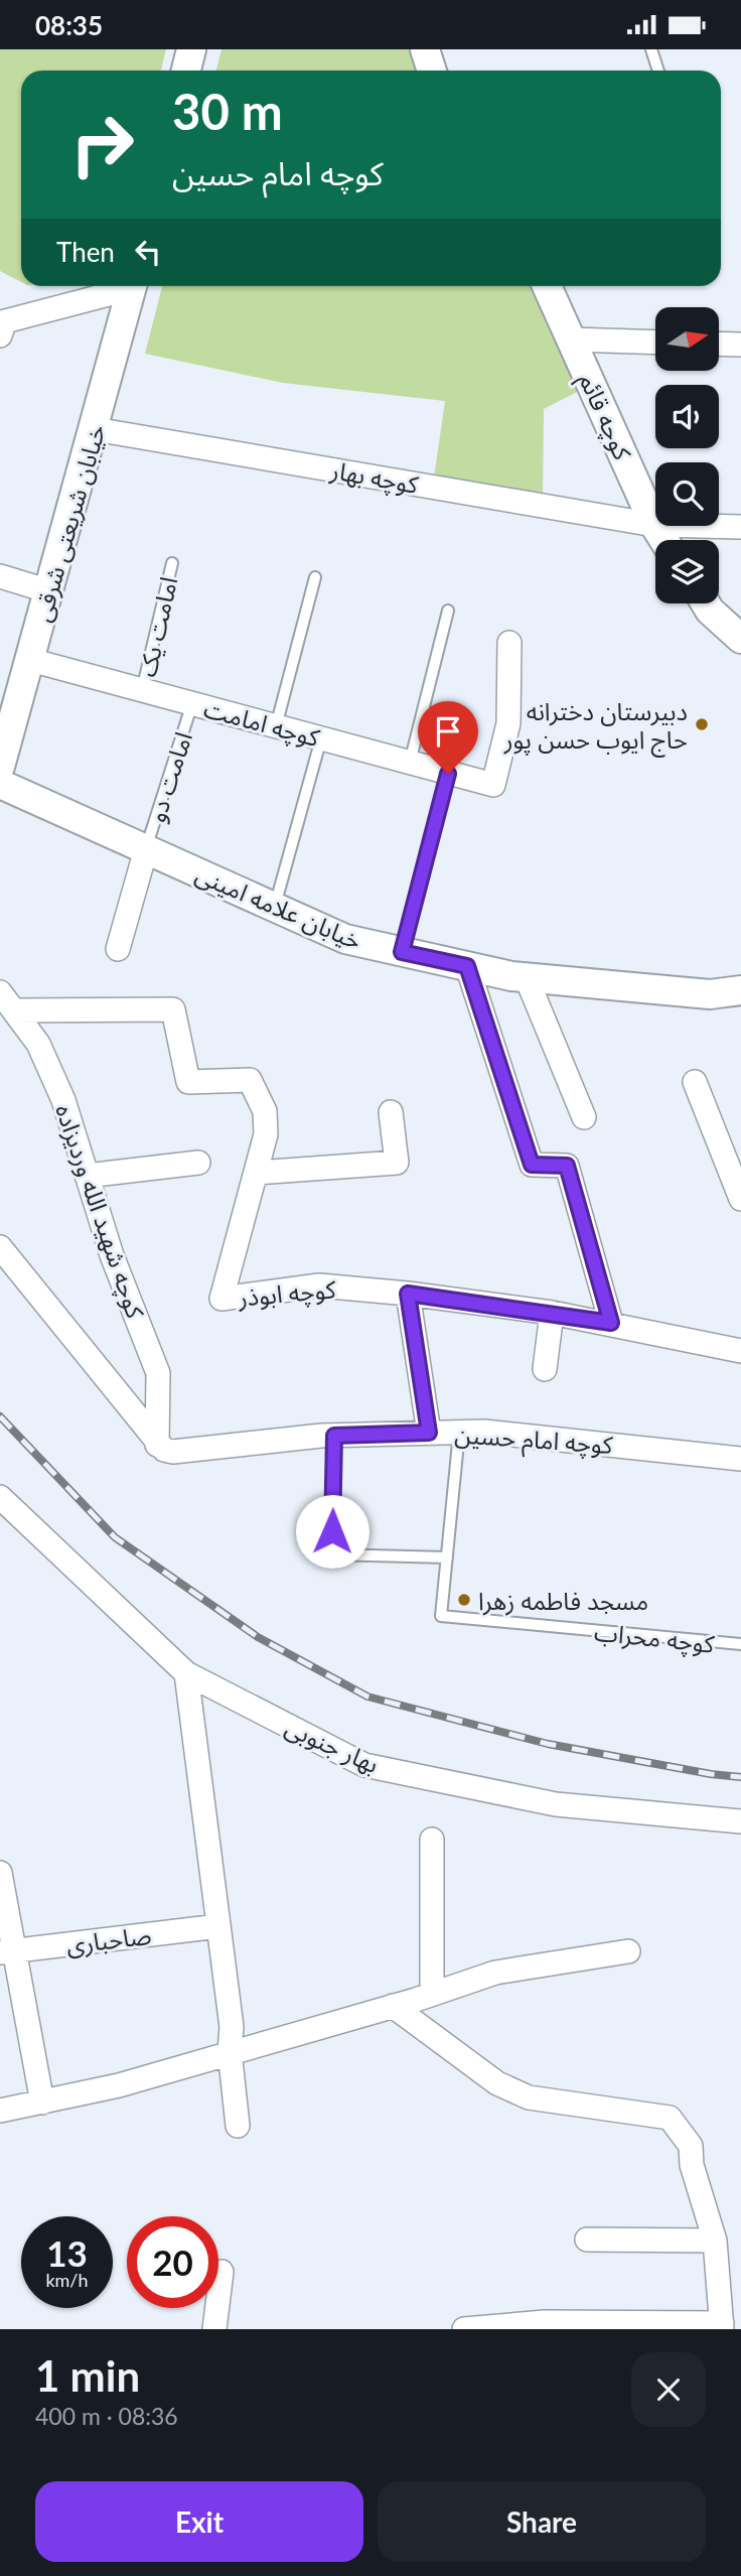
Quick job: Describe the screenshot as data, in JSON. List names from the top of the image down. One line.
{"streets":{"street":["کوچه قائم","کوچه بهار","خیابان شریعتی شرقی","کوچه امامت","خیابان علامه امینی","کوچه شهید الله وردیزاده","کوچه ابوذر","کوچه امام حسین","بهار جنوبی","صاحباری"],"lane":["امامت یک","امامت دو","کوچه محراب"]},"crossings":[["کوچه قائم","کوچه بهار"],["کوچه بهار","خیابان شریعتی شرقی"],["خیابان شریعتی شرقی","کوچه امامت"],["امامت یک","کوچه امامت"],["کوچه امامت","امامت دو"],["امامت دو","خیابان علامه امینی"],["کوچه شهید الله وردیزاده","کوچه ابوذر"],["کوچه شهید الله وردیزاده","کوچه امام حسین"]],"places":["دبیرستان دخترانه حاج ایوب حسن پور","مسجد فاطمه زهرا"],"north":"right","page":{"status":"08:35","turn":["30 m","کوچه امام حسین"],"then":"Then","speed":"13 km/h","limit":"20","heading":["1 min","400 m · 08:36"],"buttons":["Exit","Share"]}}
